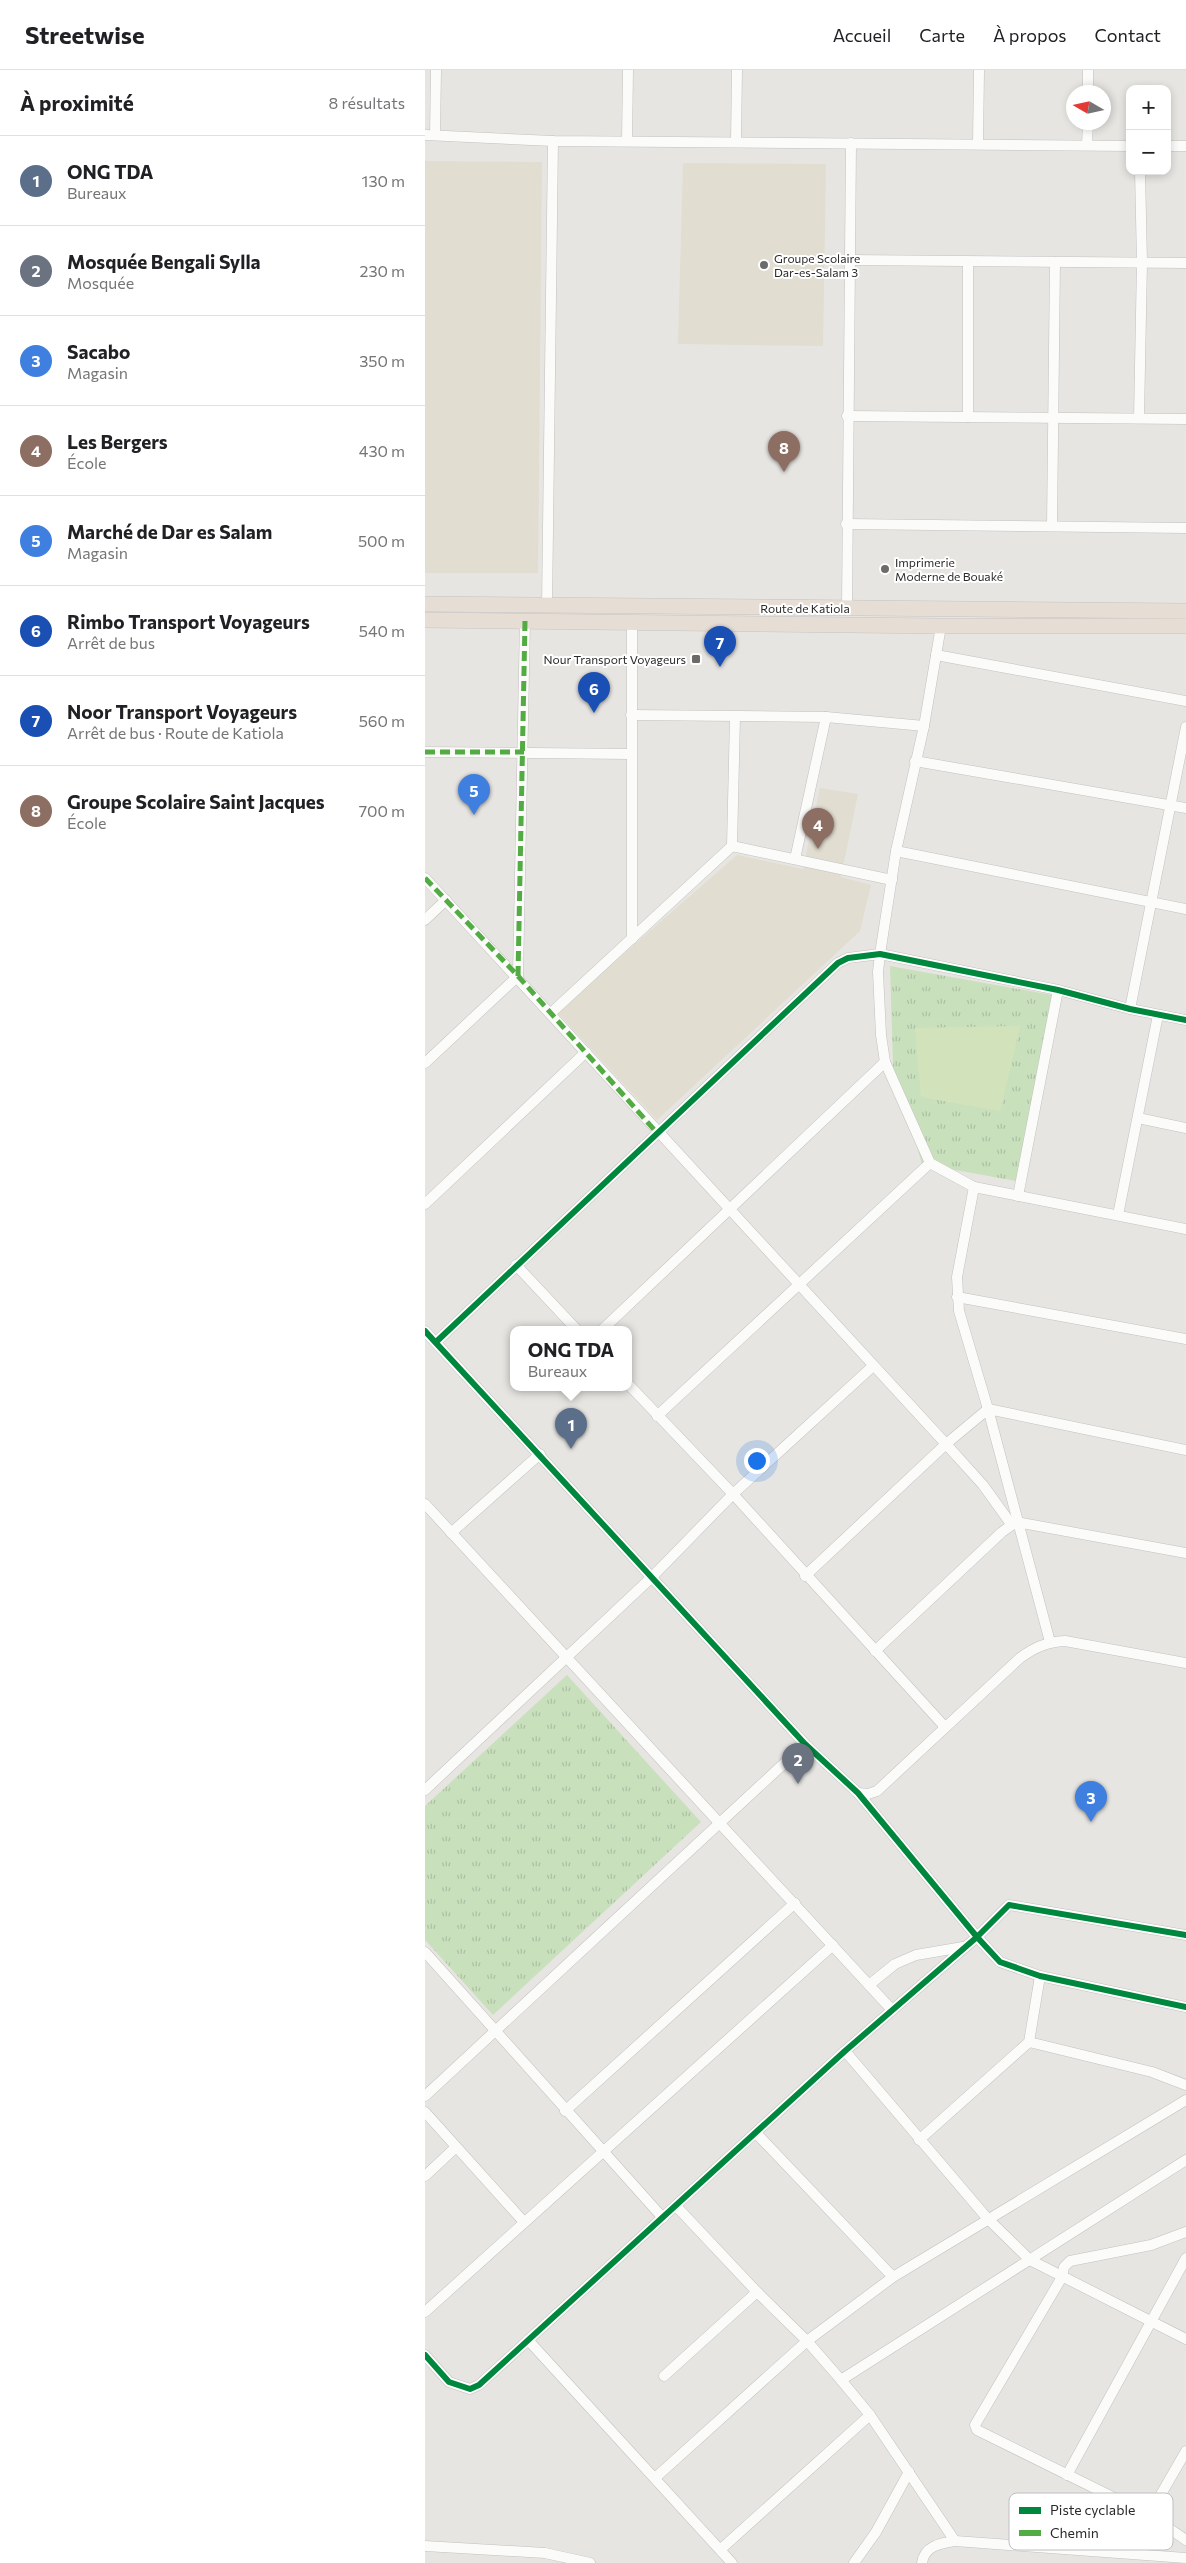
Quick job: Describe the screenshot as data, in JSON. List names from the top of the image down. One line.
{"streets":{"highway":["Route de Katiola"]},"places":{"other":["Groupe Scolaire Dar-es-Salam 3","Imprimerie Moderne de Bouaké"],"transit":["Nour Transport Voyageurs"]},"legend":["Piste cyclable","Chemin"],"north":"left","page":{"header":"Streetwise","nav":["Accueil","Carte","À propos","Contact"],"heading":["À proximité","8 résultats"],"map_buttons":["+","−"],"list":[{"mark":"1","name":"ONG TDA","note":"Bureaux","value":"130 m"},{"mark":"2","name":"Mosquée Bengali Sylla","note":"Mosquée","value":"230 m"},{"mark":"3","name":"Sacabo","note":"Magasin","value":"350 m"},{"mark":"4","name":"Les Bergers","note":"École","value":"430 m"},{"mark":"5","name":"Marché de Dar es Salam","note":"Magasin","value":"500 m"},{"mark":"6","name":"Rimbo Transport Voyageurs","note":"Arrêt de bus","value":"540 m"},{"mark":"7","name":"Noor Transport Voyageurs","note":"Arrêt de bus · Route de Katiola","value":"560 m"},{"mark":"8","name":"Groupe Scolaire Saint Jacques","note":"École","value":"700 m"}],"pins":["8","7","6","5","4","1","2","3"],"popup":["ONG TDA","Bureaux"]}}
